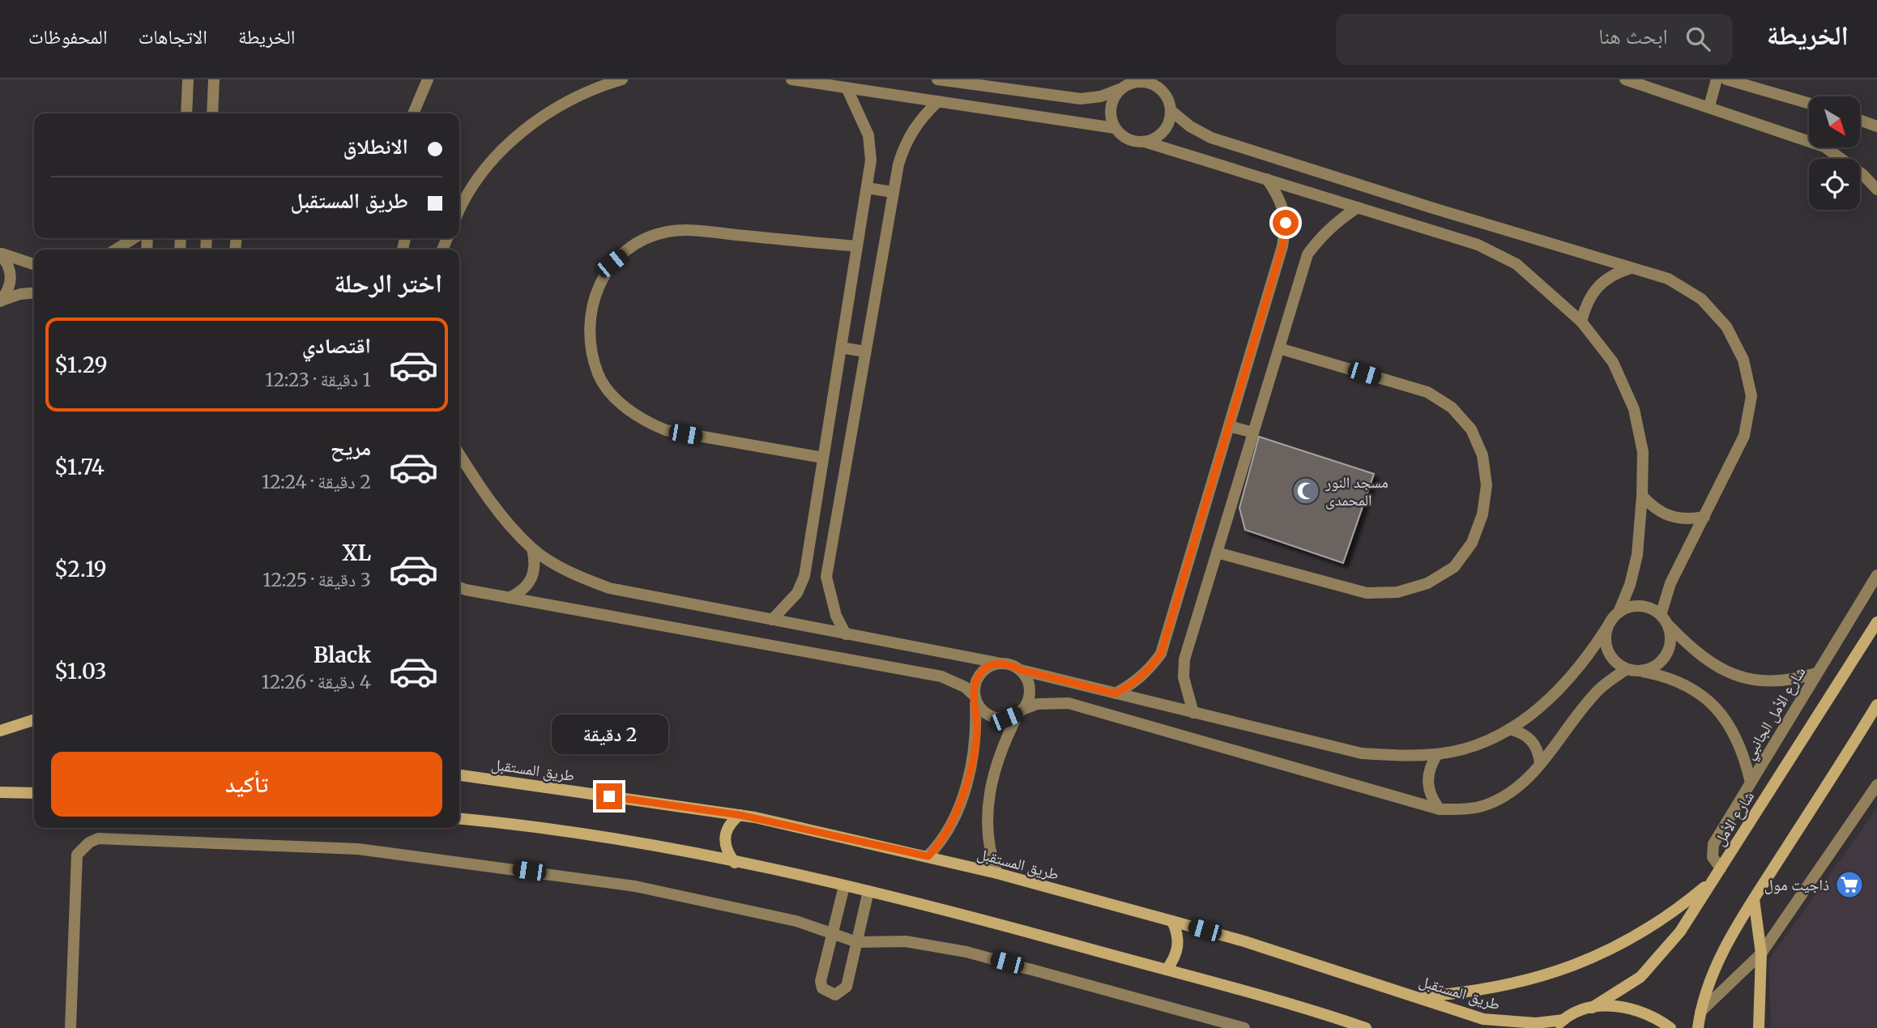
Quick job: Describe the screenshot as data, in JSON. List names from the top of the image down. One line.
{"streets":{"main road":["طريق المستقبل","شارع الأمل"],"street":["شارع الأمل الجانبي"]},"crossings":[["شارع الأمل الجانبي","شارع الأمل"],["طريق المستقبل","شارع الأمل"]],"places":{"mosque":["مسجد النور المحمدى"],"supermarket":["ذاجيت مول"]},"north":"bottom right","page":{"header":"الخريطة","search":"ابحث هنا","nav":["الخريطة","الاتجاهات","المحفوظات"],"banner":["الانطلاق","طريق المستقبل"],"heading":"اختر الرحلة","list":[{"name":"اقتصادي","note":"1 دقيقة · 12:23","value":"$1.29"},{"name":"مريح","note":"2 دقيقة · 12:24","value":"$1.74"},{"name":"XL","note":"3 دقيقة · 12:25","value":"$2.19"},{"name":"Black","note":"4 دقيقة · 12:26","value":"$1.03"}],"bubble":"2 دقيقة","buttons":"تأكيد"}}
